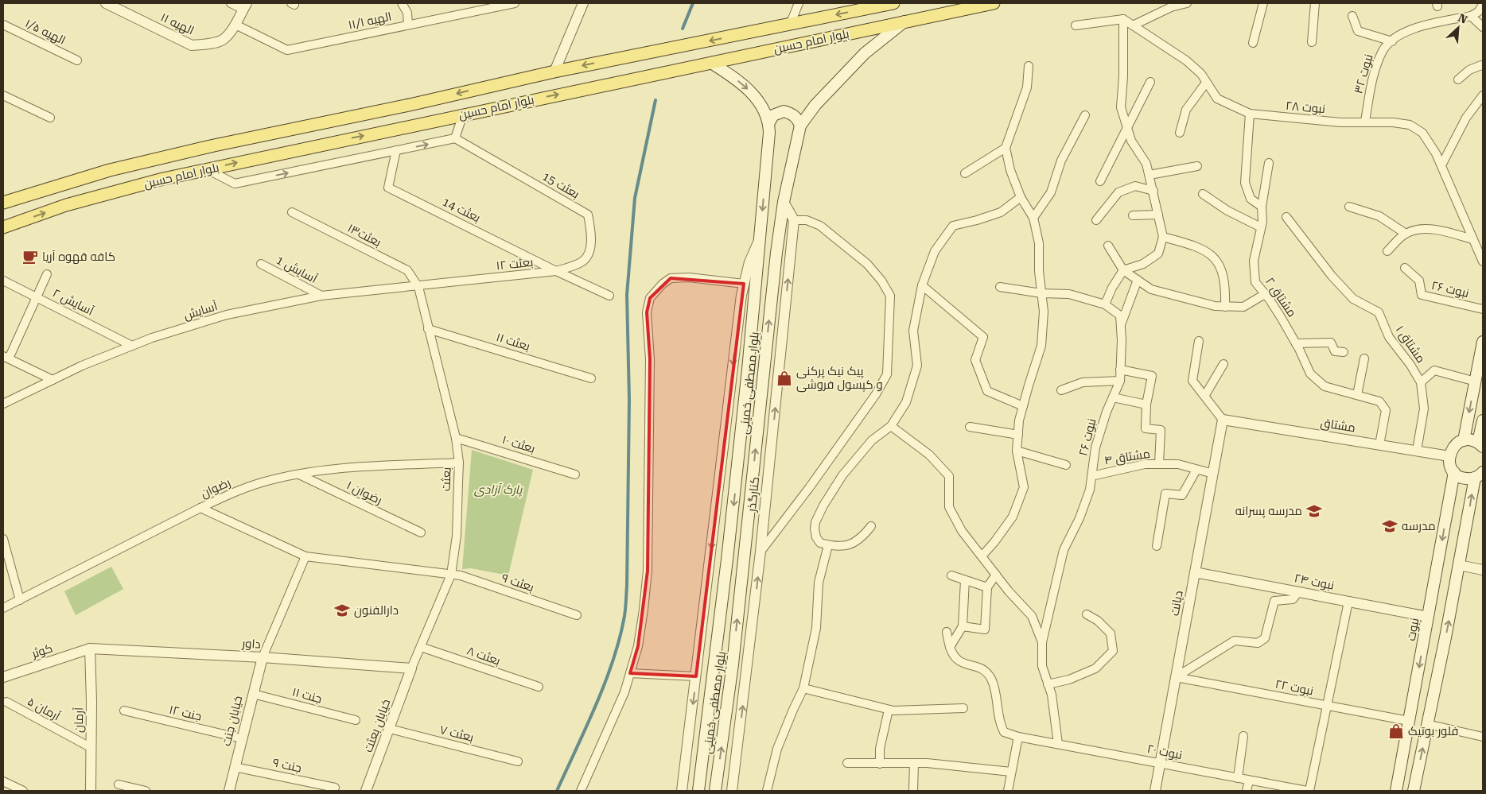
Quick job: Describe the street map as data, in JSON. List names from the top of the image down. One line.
{"streets":{"main road":["بلوار امام حسین","بلوار مصطفی خمینی","نبوت"],"street":["الهیه ۱۱/۱","الهیه ۱۱","الهیه ۱/۵","نبوت ۳۲","نبوت ۲۸","بعثت 15","بعثت 14","بعثت۱۳","بعثت ۱۲","آسایش 1","نبوت ۲۶","مشتاق ۲","آسایش ۲","آسایش","بعثت ۱۱","مشتاق ۱","مشتاق","بعثت ۱۰","مشتاق ۴","بعثت","رضوان","رضوان ۱","کنارگذر","نبوت ۲۴","بعثت ۹","دیانت","داور","کوثر","بعثت ۸","نبوت ۲۲","جنت ۱۱","آرمان ۵","جنت ۱۲","آرمان","خیابان جنت","خیابان بعثت","بعثت ۷","نبوت ۲۰","جنت ۹"]},"crossings":[["الهیه ۱۱/۱","الهیه ۱۱"],["بلوار امام حسین","بلوار مصطفی خمینی"],["نبوت ۳۲","نبوت ۲۸"],["بعثت 15","بعثت 14"],["بعثت 15","بعثت ۱۲"],["بعثت 14","بعثت ۱۲"],["بعثت۱۳","بعثت ۱۲"],["بعثت۱۳","آسایش"],["بعثت۱۳","بعثت"],["بعثت ۱۲","آسایش"],["بعثت ۱۲","بعثت"],["آسایش 1","آسایش"],["نبوت ۲۶","مشتاق ۴"],["مشتاق ۲","مشتاق"],["آسایش ۲","آسایش"],["آسایش","بعثت"],["بعثت ۱۱","بعثت"],["مشتاق ۱","مشتاق"],["مشتاق","دیانت"],["بعثت ۱۰","بعثت"],["مشتاق ۴","دیانت"],["بعثت","رضوان"],["بعثت","بعثت ۹"],["بعثت","داور"],["بعثت","بعثت ۸"],["بعثت","خیابان بعثت"],["رضوان","رضوان ۱"],["رضوان","بعثت ۹"],["نبوت ۲۴","دیانت"],["نبوت ۲۴","نبوت"],["دیانت","نبوت ۲۲"],["دیانت","نبوت ۲۰"],["نبوت","نبوت ۲۲"],["داور","کوثر"],["داور","آرمان"],["داور","خیابان جنت"],["داور","خیابان بعثت"],["کوثر","آرمان"],["جنت ۱۱","خیابان جنت"],["آرمان ۵","آرمان"],["جنت ۱۲","خیابان جنت"],["خیابان جنت","جنت ۹"],["خیابان بعثت","بعثت ۷"]],"parks":["پارک آزادی"],"places":{"cafe":["کافه قهوه آریا"],"shop":["پیک نیک پرکنی و کپسول فروشی","فلور بوتیک"],"school or university":["مدرسه پسرانه","مدرسه","دارالفنون"]},"north":"top right"}
